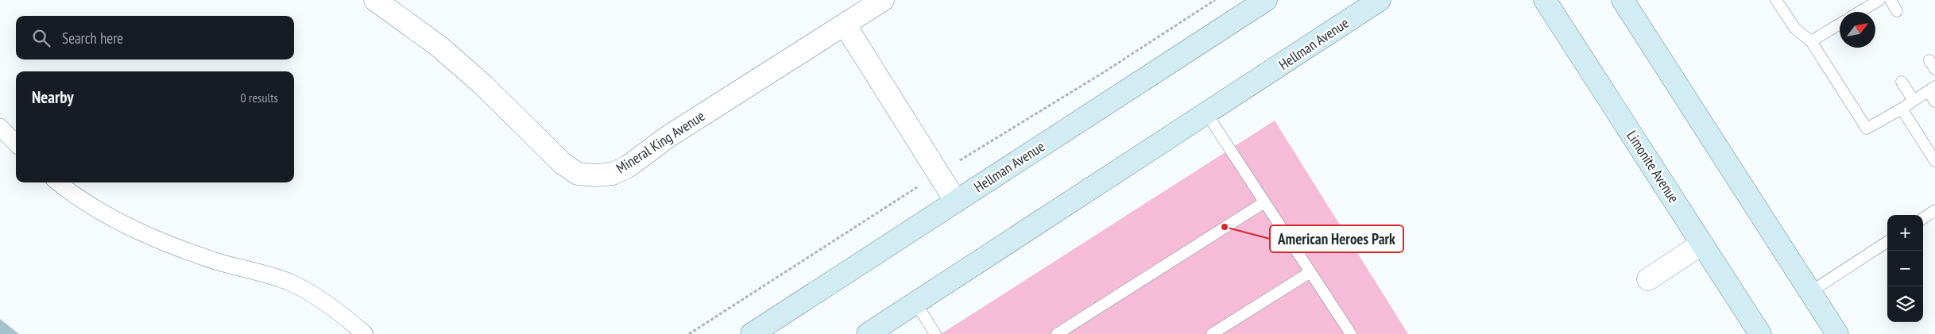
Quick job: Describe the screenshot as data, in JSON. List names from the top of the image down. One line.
{"streets":{"main road":["Hellman Avenue","Limonite Avenue"],"street":["Mineral King Avenue"]},"places":["American Heroes Park"],"north":"top right","page":{"search":"Search here","heading":["Nearby","0 results"],"map_buttons":["+","−"]}}
